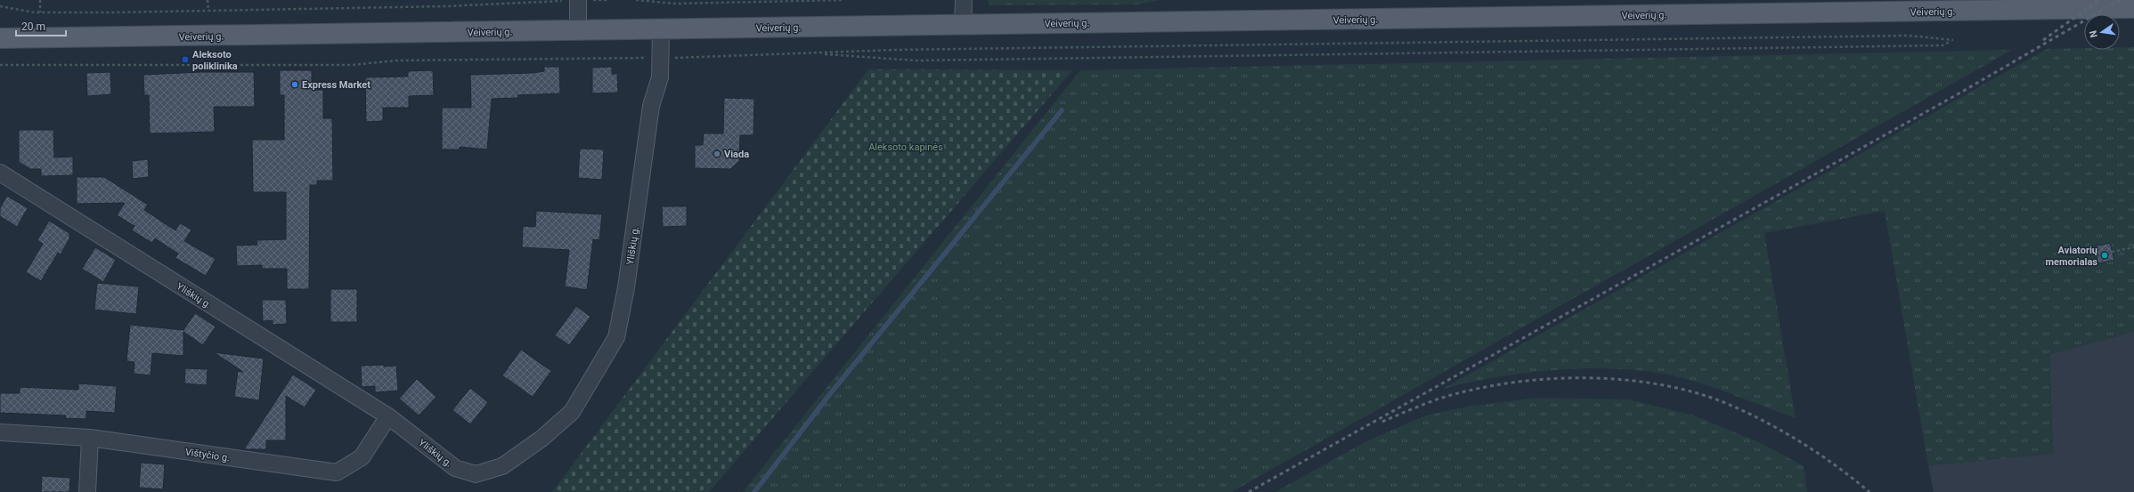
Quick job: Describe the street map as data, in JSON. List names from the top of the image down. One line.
{"streets":{"main road":["Veiverių g."],"street":["Yliškių g.","Vištyčio g."]},"crossings":[["Veiverių g.","Yliškių g."],["Yliškių g.","Vištyčio g."]],"parks":["Aleksoto kapinės"],"places":{"transit":["Aleksoto poliklinika"],"other":["Express Market","Viada","Aviatorių memorialas"]},"scale_bar":"20 m","north":"left"}
